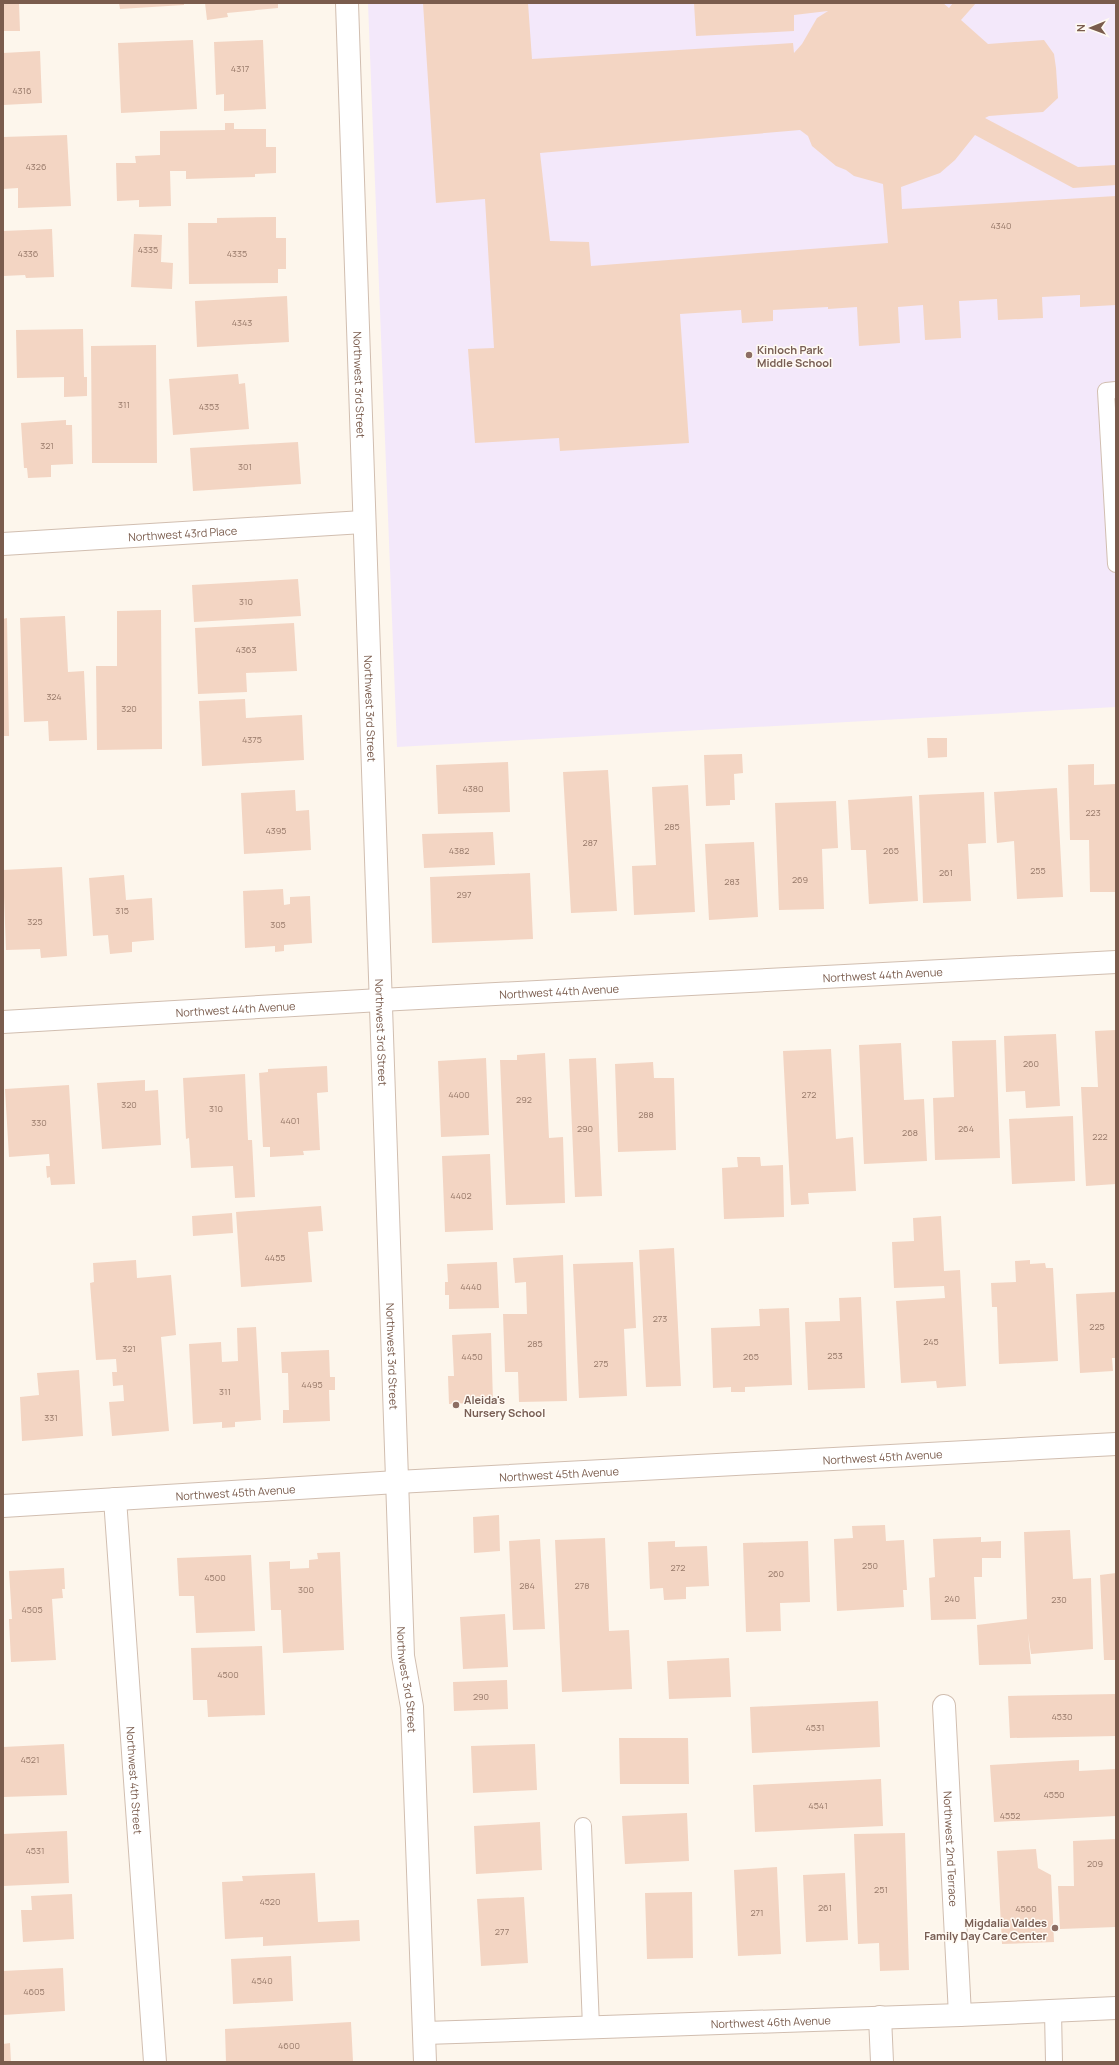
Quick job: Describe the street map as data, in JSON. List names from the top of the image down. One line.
{"streets":{"street":["Northwest 3rd Street","Northwest 43rd Place","Northwest 44th Avenue","Northwest 45th Avenue","Northwest 4th Street","Northwest 2nd Terrace","Northwest 46th Avenue"]},"crossings":[["Northwest 3rd Street","Northwest 43rd Place"],["Northwest 3rd Street","Northwest 44th Avenue"],["Northwest 3rd Street","Northwest 45th Avenue"],["Northwest 3rd Street","Northwest 46th Avenue"],["Northwest 45th Avenue","Northwest 4th Street"],["Northwest 2nd Terrace","Northwest 46th Avenue"]],"places":["Kinloch Park Middle School","Aleida's Nursery School","Migdalia Valdes Family Day Care Center"],"house_numbers":["4317","4316","4326","4340","4335","4336","4335","4343","311","4353","321","301","310","4363","324","320","4375","4380","223","285","4395","287","4382","265","255","261","269","283","297","315","325","305","260","4400","272","292","320","310","288","4401","330","290","264","268","222","4402","4455","4440","273","225","245","285","321","253","4450","265","275","4495","311","331","250","272","260","4500","284","278","300","240","230","4505","4500","290","4530","4531","4521","4550","4541","4552","4531","209","251","4520","261","4560","271","277","4540","4605","4600"],"north":"left"}
